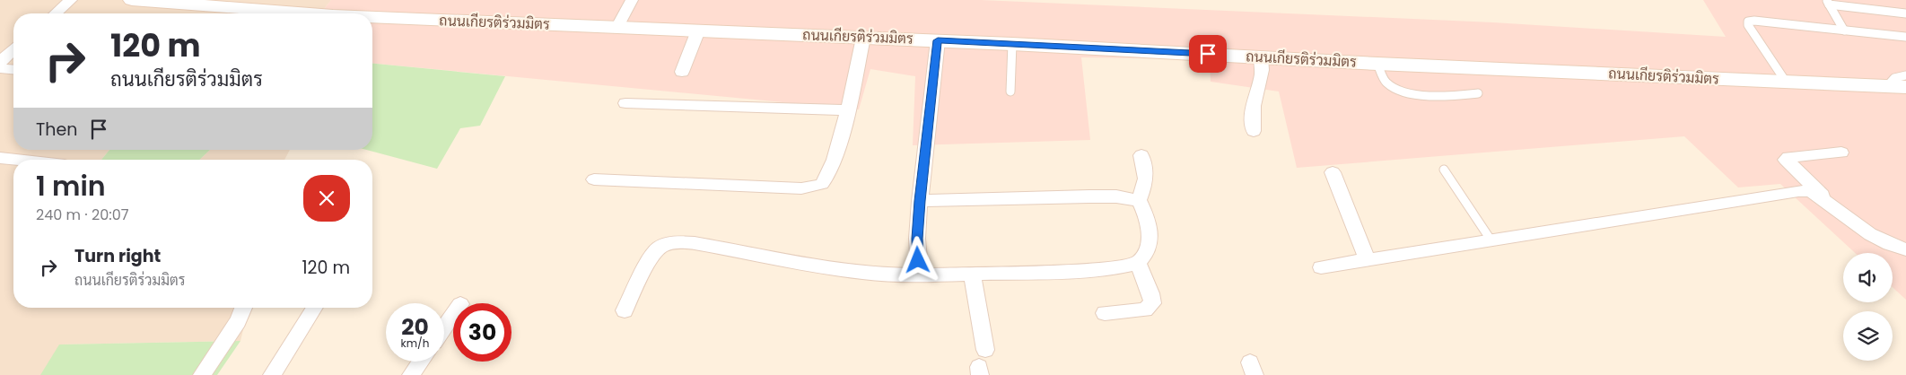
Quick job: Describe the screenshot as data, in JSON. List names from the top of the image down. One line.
{"streets":{"street":["ถนนเกียรติร่วมมิตร"]},"page":{"turn":["120 m","ถนนเกียรติร่วมมิตร"],"then":"Then","heading":["1 min","240 m · 20:07"],"list":[{"name":"Turn right","note":"ถนนเกียรติร่วมมิตร","value":"120 m"}],"speed":"20 km/h","limit":"30"}}
